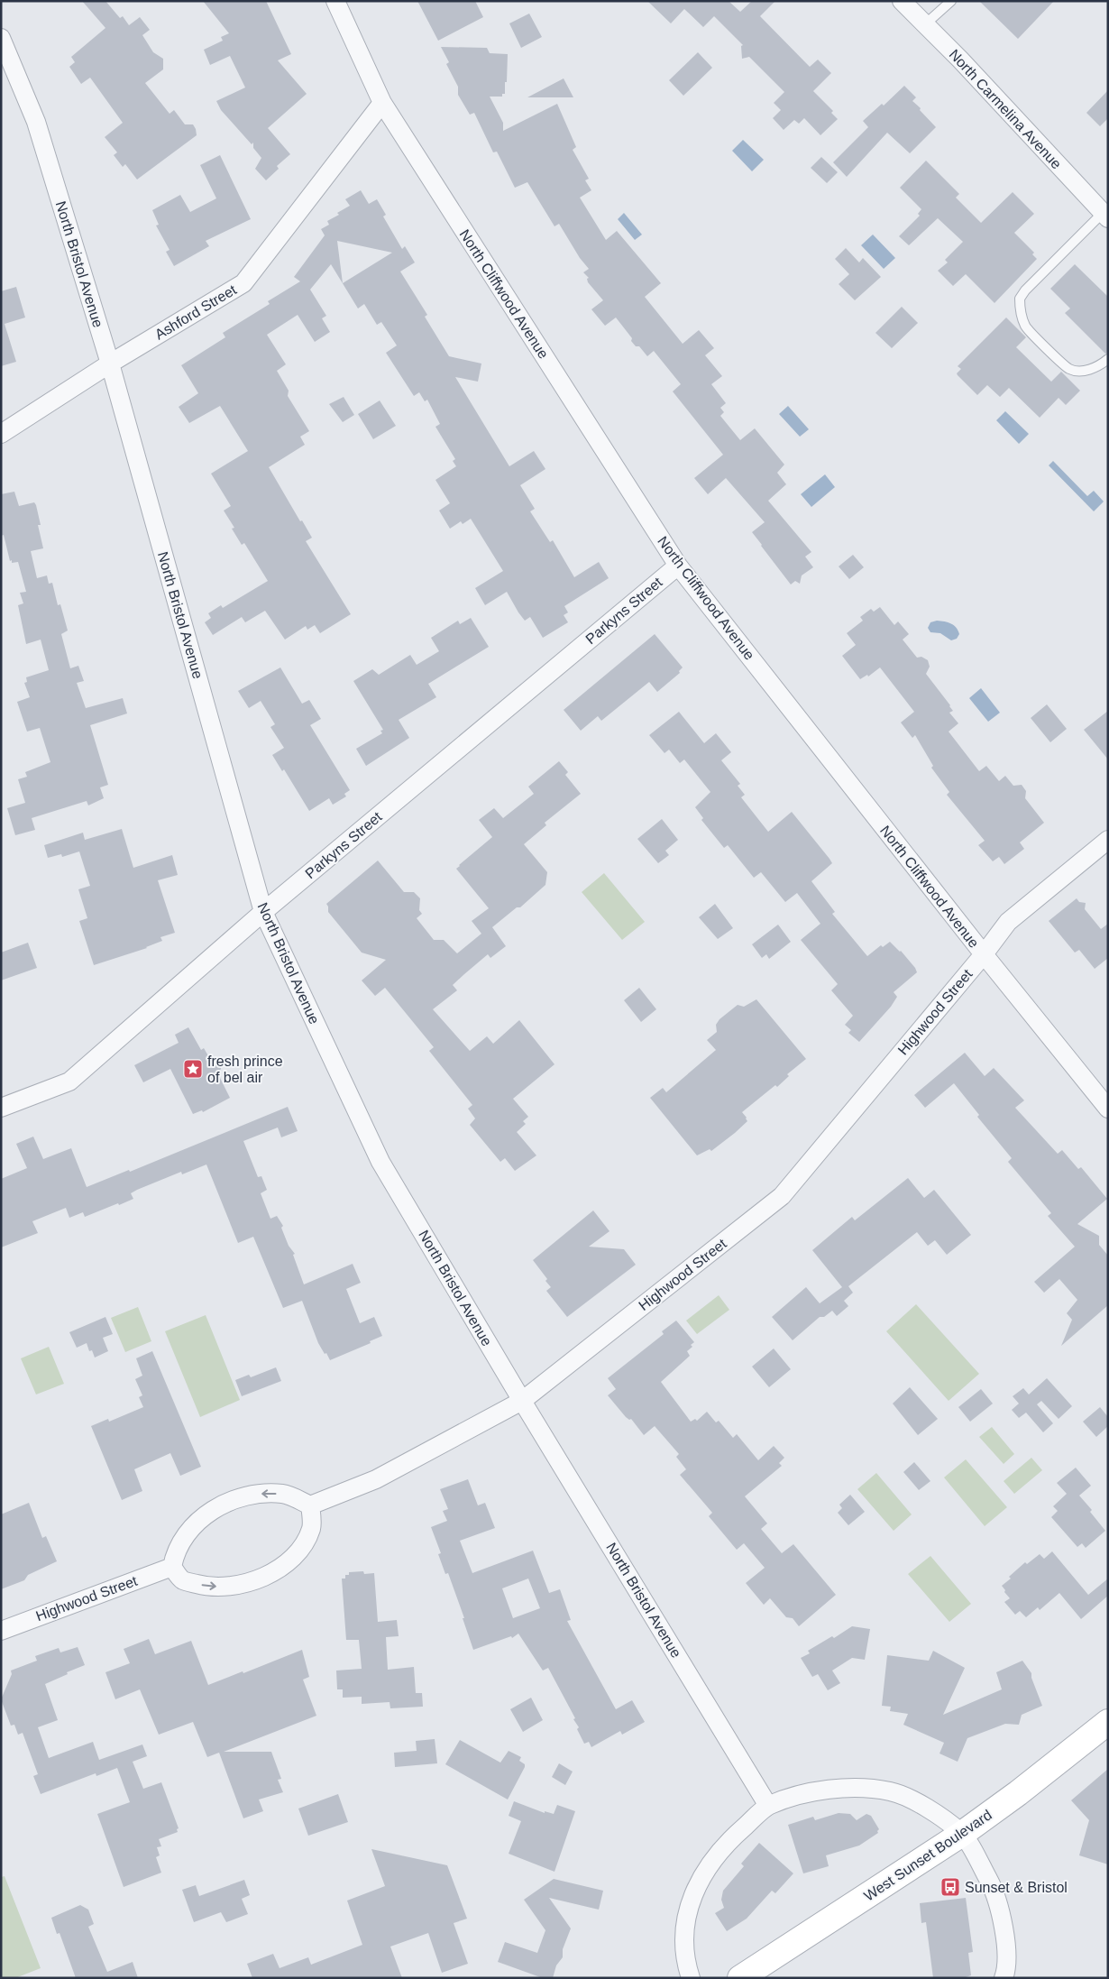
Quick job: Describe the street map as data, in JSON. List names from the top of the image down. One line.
{"streets":{"main road":["West Sunset Boulevard"],"street":["North Carmelina Avenue","North Bristol Avenue","North Cliffwood Avenue","Ashford Street","Parkyns Street","Highwood Street"]},"crossings":[["North Bristol Avenue","Ashford Street"],["North Bristol Avenue","Parkyns Street"],["North Bristol Avenue","Highwood Street"],["North Cliffwood Avenue","Ashford Street"],["North Cliffwood Avenue","Parkyns Street"],["North Cliffwood Avenue","Highwood Street"]],"places":{"place":["fresh prince of bel air"],"bus stop":["Sunset & Bristol"]}}
